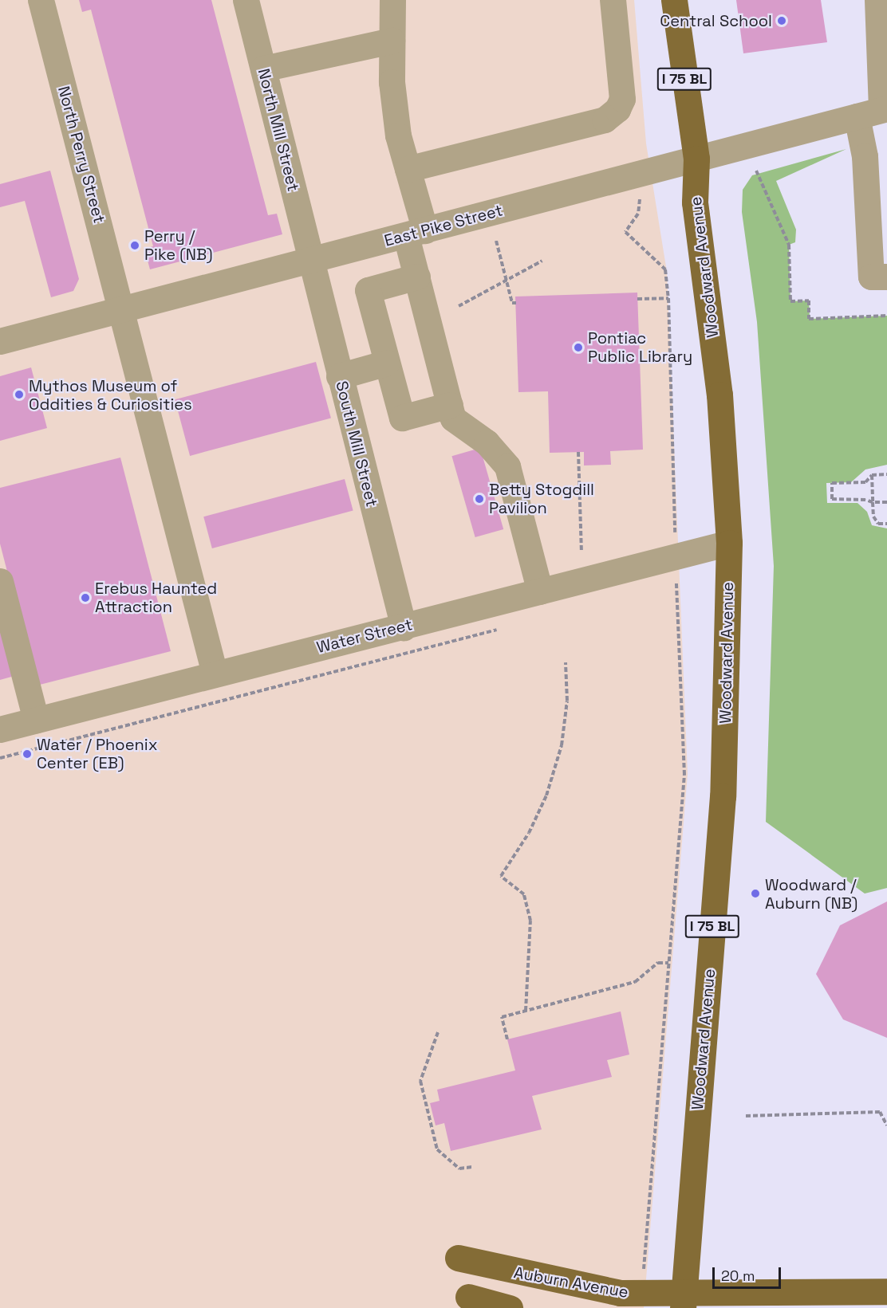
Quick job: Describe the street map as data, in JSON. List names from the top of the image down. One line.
{"streets":{"main road":["I 75 BL","Woodward Avenue","Auburn Avenue"],"street":["North Mill Street","North Perry Street","East Pike Street","South Mill Street","Water Street"]},"crossings":[["North Mill Street","East Pike Street"],["North Mill Street","South Mill Street"],["North Perry Street","East Pike Street"],["North Perry Street","Water Street"],["East Pike Street","Woodward Avenue"],["East Pike Street","South Mill Street"],["Woodward Avenue","Water Street"],["Woodward Avenue","Auburn Avenue"],["South Mill Street","Water Street"]],"places":["Central School","Perry / Pike (NB)","Pontiac Public Library","Mythos Museum of Oddities & Curiosities","Betty Stogdill Pavilion","Erebus Haunted Attraction","Water / Phoenix Center (EB)","Woodward / Auburn (NB)"],"scale_bar":"20 m"}
